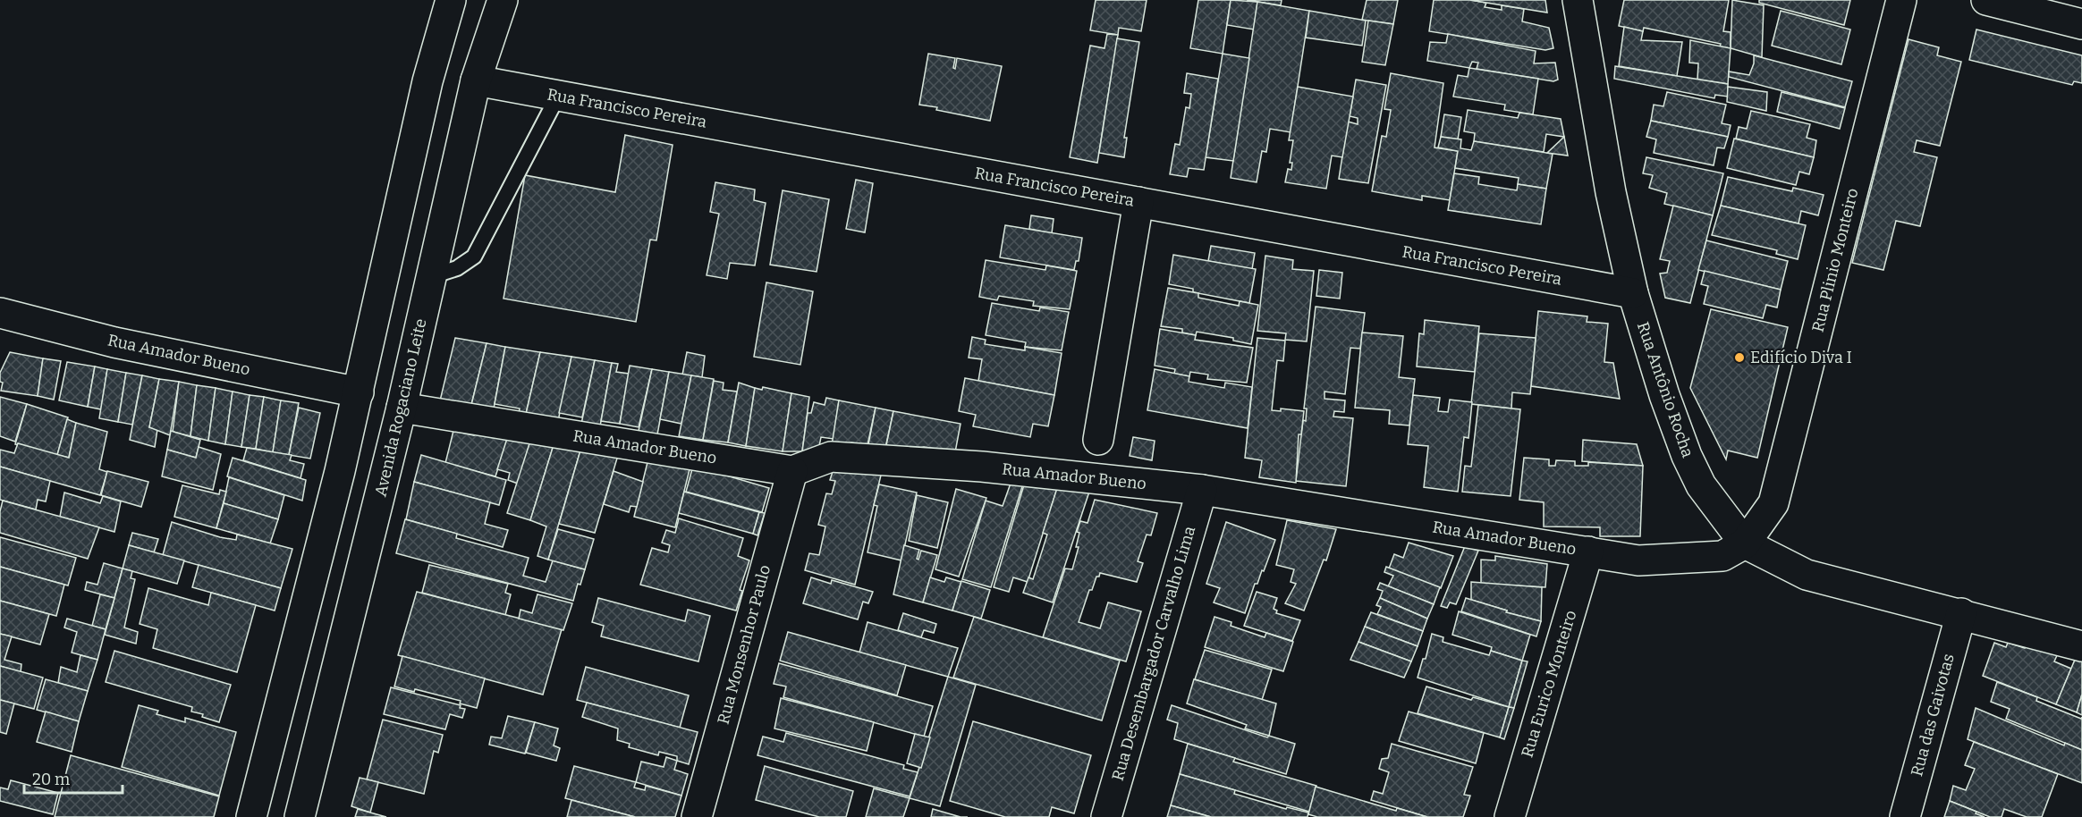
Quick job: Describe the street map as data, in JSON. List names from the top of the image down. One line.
{"streets":{"street":["Rua Francisco Pereira","Rua Plinio Monteiro","Rua Amador Bueno","Rua Antônio Rocha","Avenida Rogaciano Leite","Rua Monsenhor Paulo","Rua Desembargador Carvalho Lima","Rua Eurico Monteiro","Rua das Gaivotas"]},"crossings":[["Rua Francisco Pereira","Rua Antônio Rocha"],["Rua Francisco Pereira","Avenida Rogaciano Leite"],["Rua Plinio Monteiro","Rua Amador Bueno"],["Rua Plinio Monteiro","Rua Antônio Rocha"],["Rua Amador Bueno","Rua Antônio Rocha"],["Rua Amador Bueno","Avenida Rogaciano Leite"],["Rua Amador Bueno","Rua Monsenhor Paulo"],["Rua Amador Bueno","Rua Desembargador Carvalho Lima"],["Rua Amador Bueno","Rua Eurico Monteiro"],["Rua Antônio Rocha","Rua das Gaivotas"]],"places":["Edifício Diva I"],"scale_bar":"20 m"}
